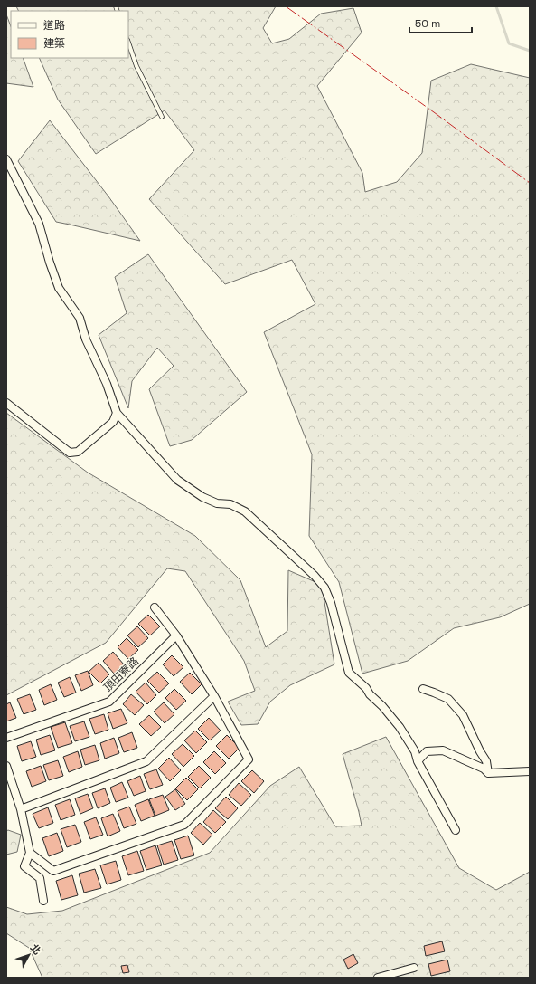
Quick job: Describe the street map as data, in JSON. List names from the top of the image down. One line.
{"streets":{"street":["頂田寮路"]},"legend":["道路","建築"],"scale_bar":"50 m","north":"top right"}
